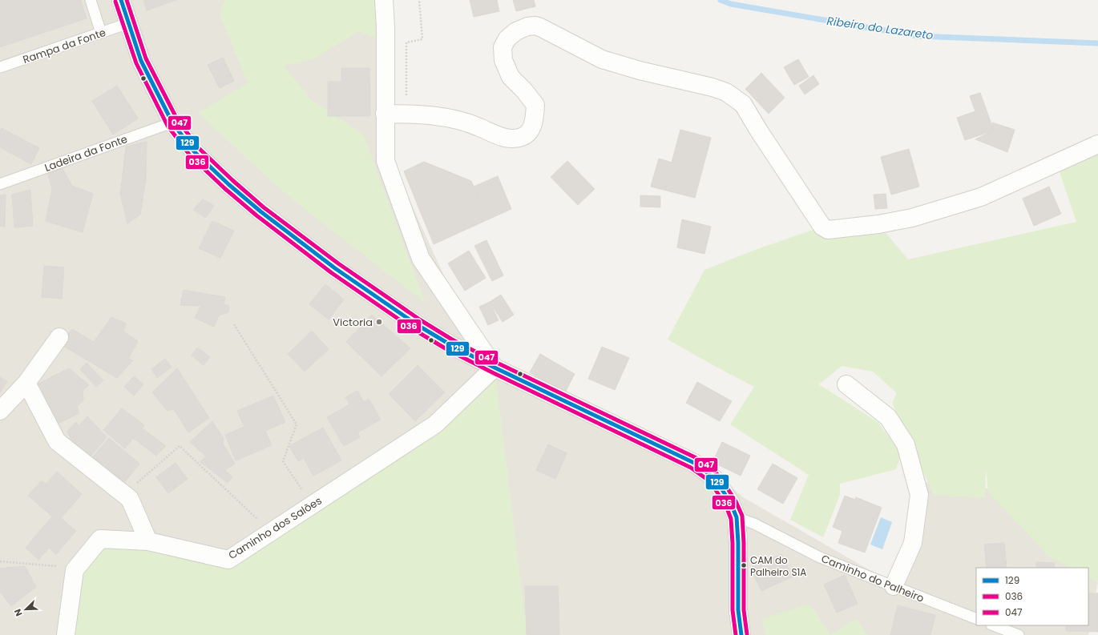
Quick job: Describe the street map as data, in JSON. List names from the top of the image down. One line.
{"streets":{"street":["Caminho dos Salões"],"lane":["Rampa da Fonte","Ladeira da Fonte","Caminho do Palheiro"]},"water":["Ribeiro do Lazareto"],"places":["Victoria","CAM do Palheiro S1A"],"lines":["transit line 129","transit line 047","transit line 036"],"legend":["129","036","047"],"north":"bottom left"}
